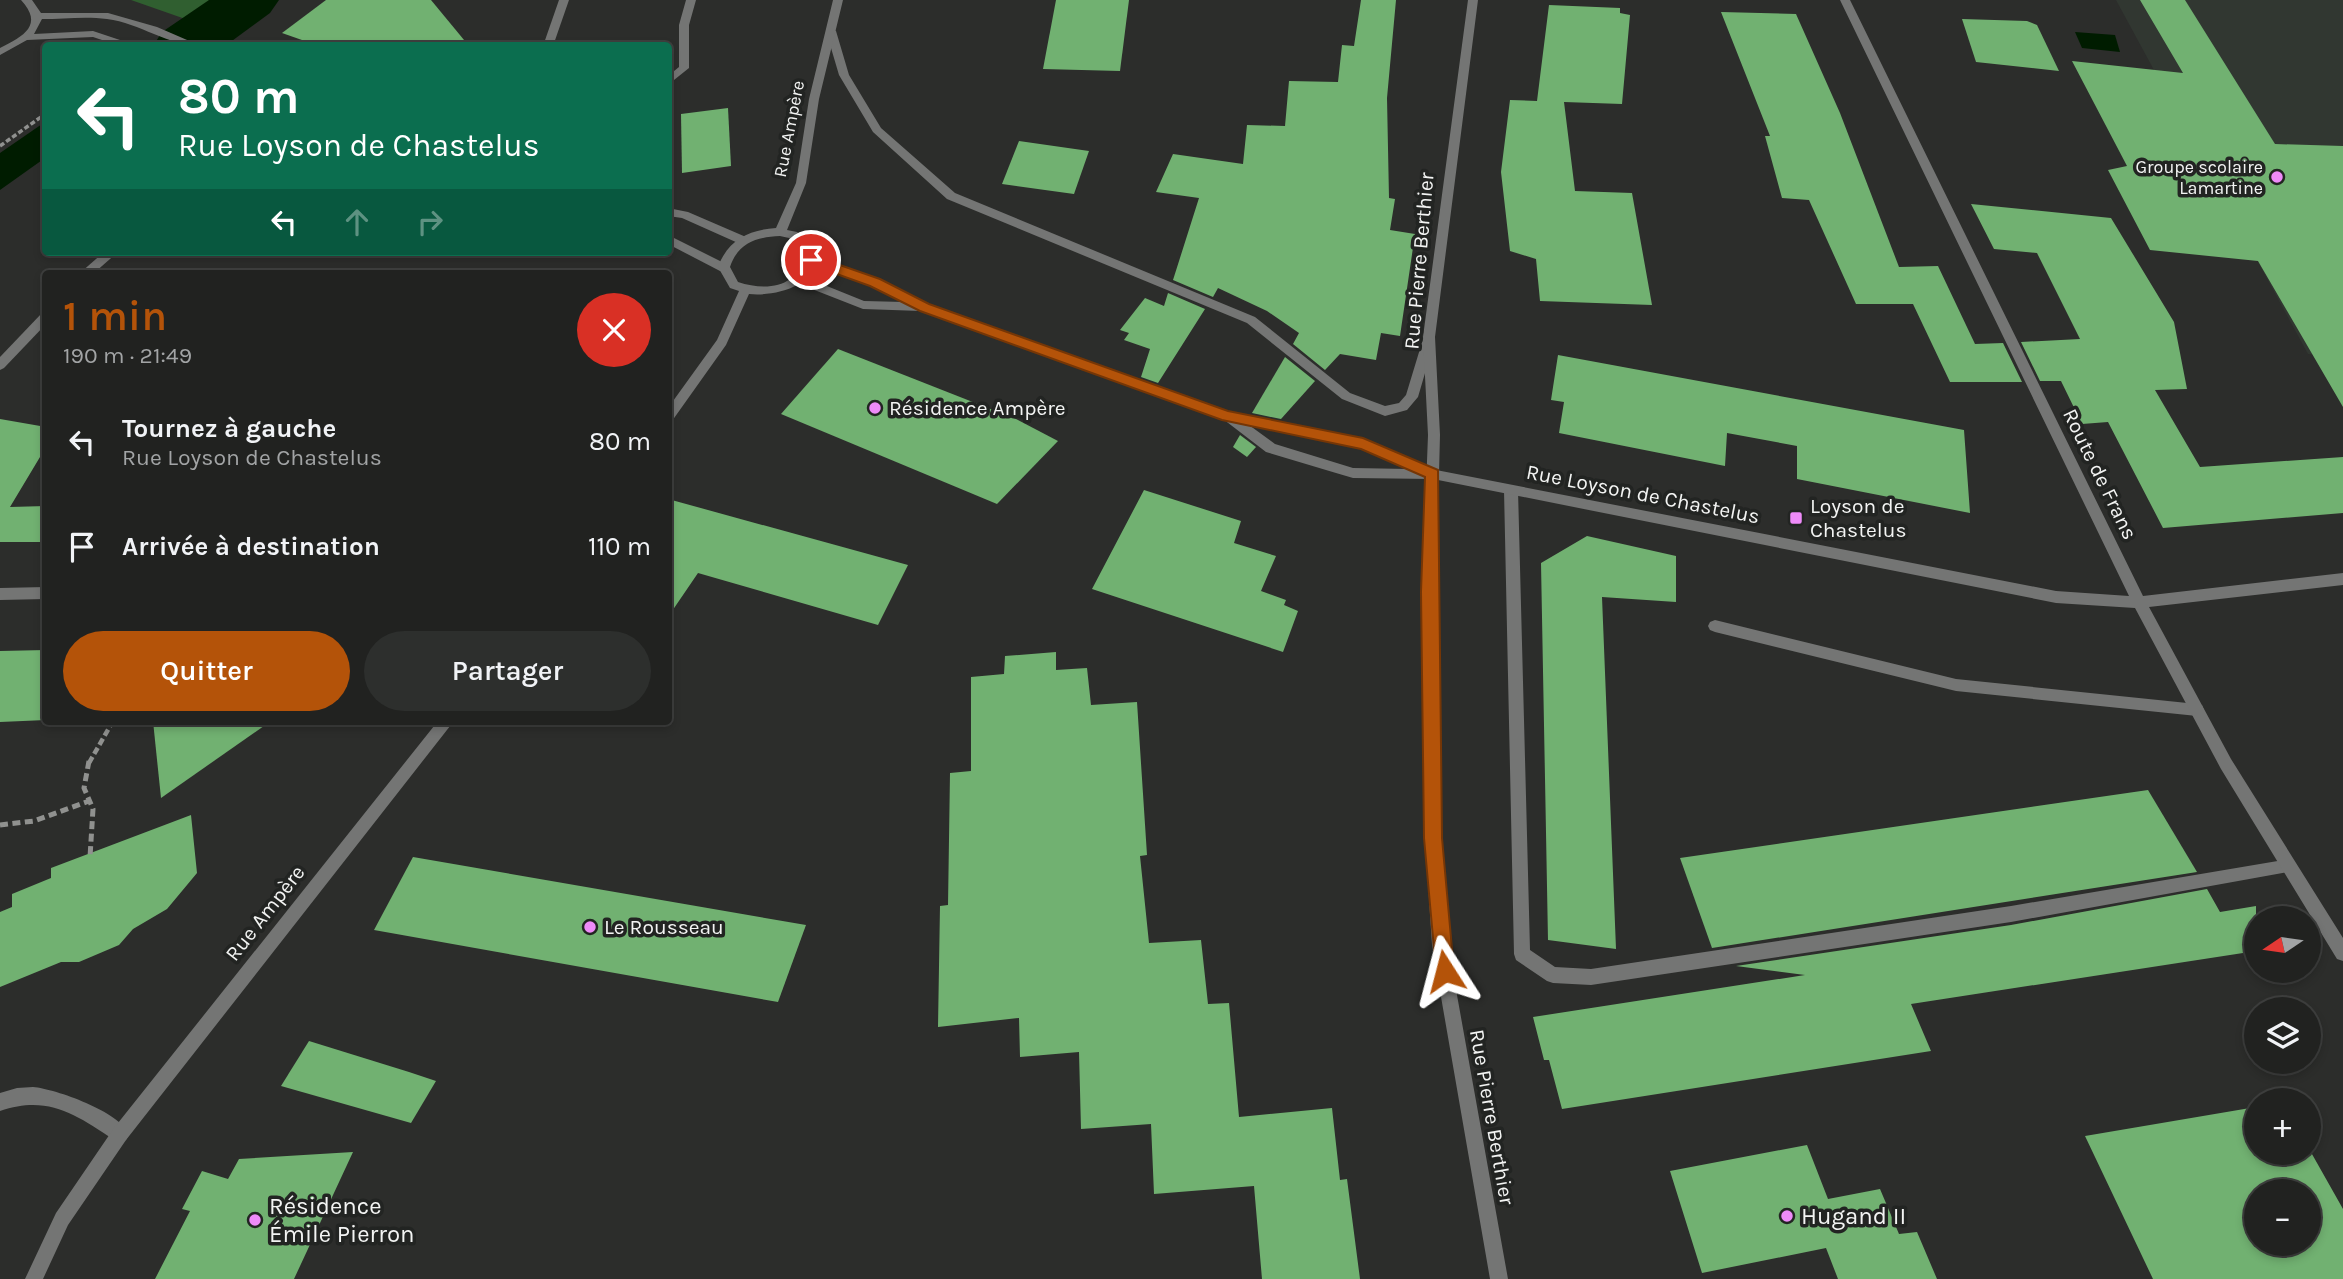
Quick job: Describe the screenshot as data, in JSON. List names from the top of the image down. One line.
{"streets":{"street":["Rue Ampère","Rue Pierre Berthier","Route de Frans","Rue Loyson de Chastelus"]},"crossings":[["Rue Ampère","Rue Loyson de Chastelus"],["Rue Pierre Berthier","Rue Loyson de Chastelus"],["Route de Frans","Rue Loyson de Chastelus"]],"places":{"other":["Groupe scolaire Lamartine","Résidence Ampère","Le Rousseau","Hugand II","Résidence Émile Pierron"],"transit":["Loyson de Chastelus"]},"north":"left","page":{"turn":["80 m","Rue Loyson de Chastelus"],"heading":["1 min","190 m · 21:49"],"list":[{"name":"Tournez à gauche","note":"Rue Loyson de Chastelus","value":"80 m"},{"name":"Arrivée à destination","value":"110 m"}],"buttons":["Quitter","Partager"],"map_buttons":["+","−"]}}
